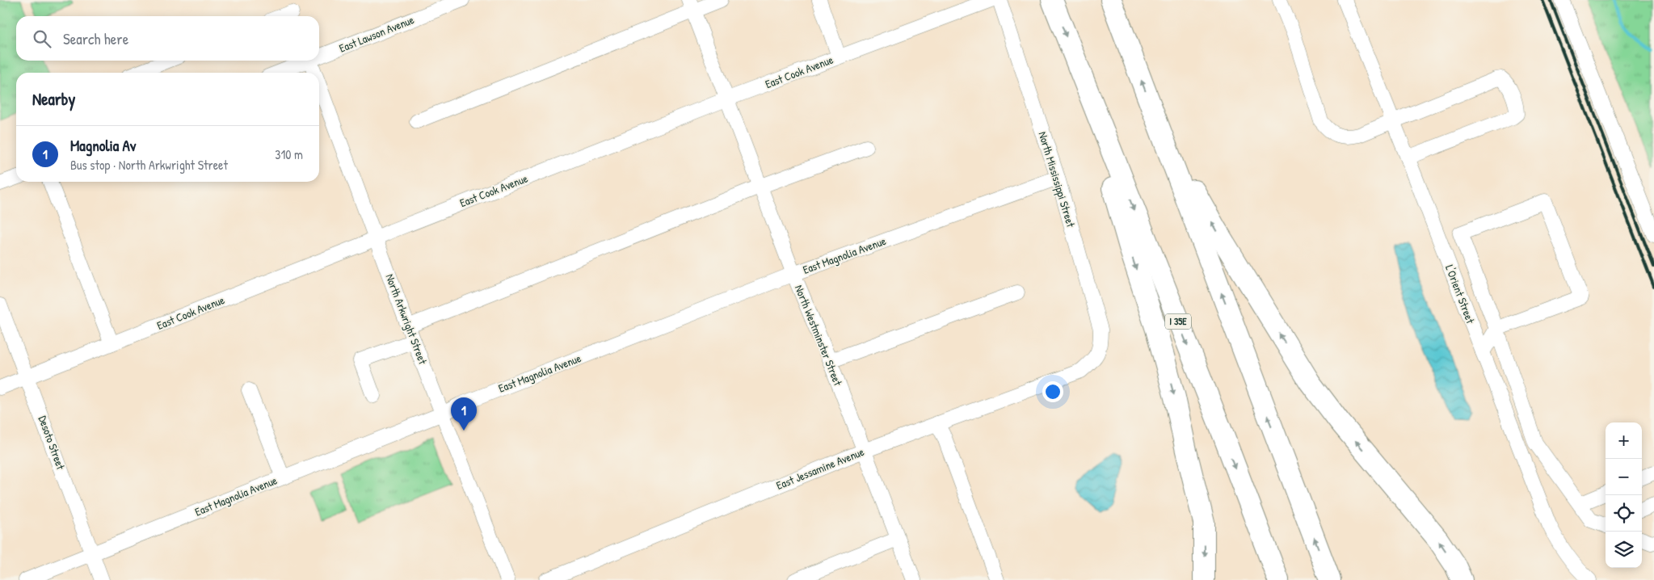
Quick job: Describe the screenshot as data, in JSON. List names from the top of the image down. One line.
{"streets":{"highway":["I 35E"],"street":["East Lawson Avenue","East Cook Avenue","North Mississippi Street","East Magnolia Avenue","L'Orient Street","North Arkwright Street","North Westminster Street","Desoto Street","East Jessamine Avenue"]},"crossings":[["East Cook Avenue","North Arkwright Street"],["East Cook Avenue","North Westminster Street"],["East Cook Avenue","Desoto Street"],["North Mississippi Street","East Magnolia Avenue"],["North Mississippi Street","East Jessamine Avenue"],["East Magnolia Avenue","North Arkwright Street"],["East Magnolia Avenue","North Westminster Street"],["East Magnolia Avenue","Desoto Street"],["North Westminster Street","East Jessamine Avenue"]],"page":{"search":"Search here","heading":"Nearby","list":[{"mark":"1","name":"Magnolia Av","note":"Bus stop · North Arkwright Street","value":"310 m"}],"pins":"1","map_buttons":["+","−"]}}
